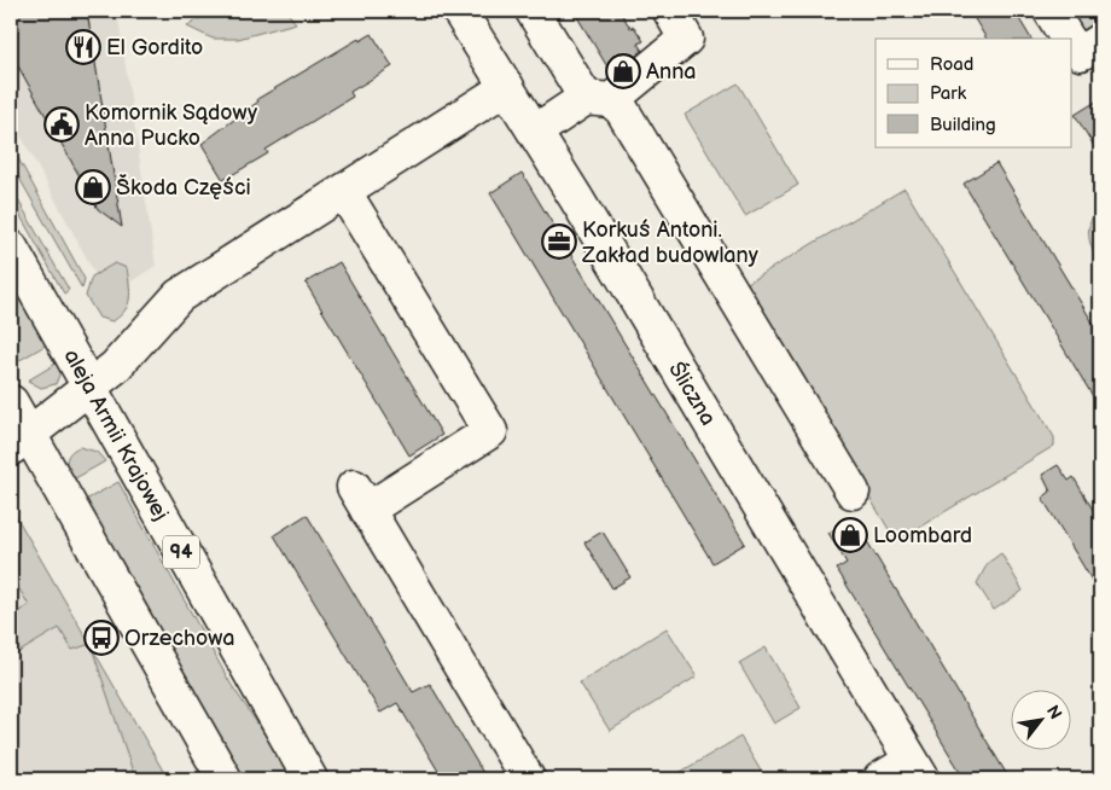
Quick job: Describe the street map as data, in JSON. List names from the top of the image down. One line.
{"streets":{"street":["Śliczna","aleja Armii Krajowej","94"]},"places":{"restaurant":["El Gordito"],"shop":["Anna","Škoda Części","Loombard"],"public building":["Komornik Sądowy Anna Pucko"],"office":["Korkuś Antoni. Zakład budowlany"],"bus stop":["Orzechowa"]},"legend":["Road","Park","Building"],"north":"top right"}
